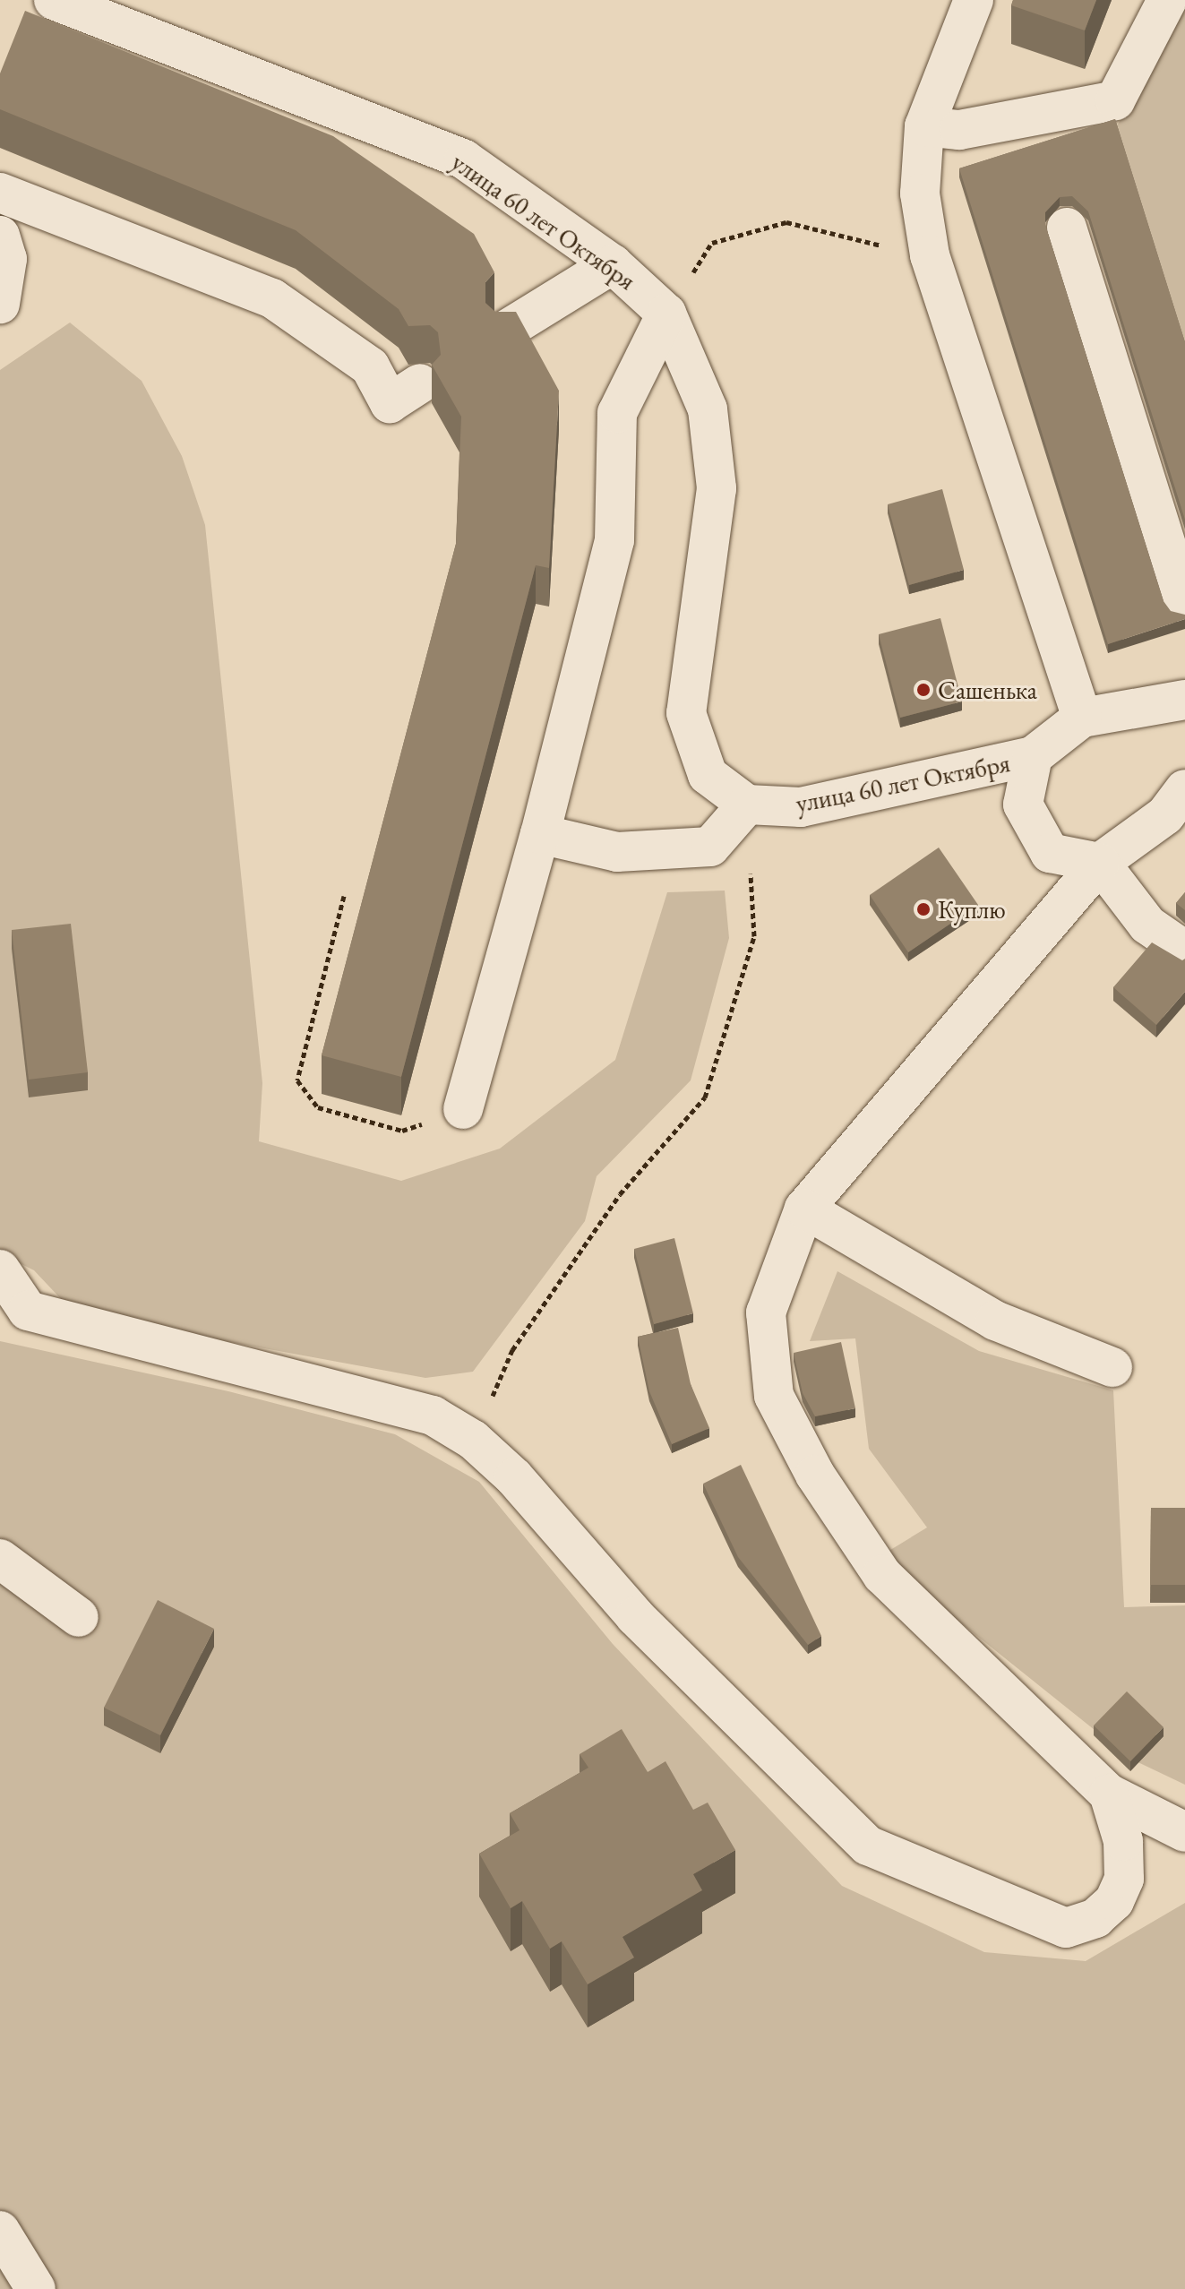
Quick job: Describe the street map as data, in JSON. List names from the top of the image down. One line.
{"streets":{"street":["улица 60 лет Октября"]},"places":["Сашенька","Куплю"]}
